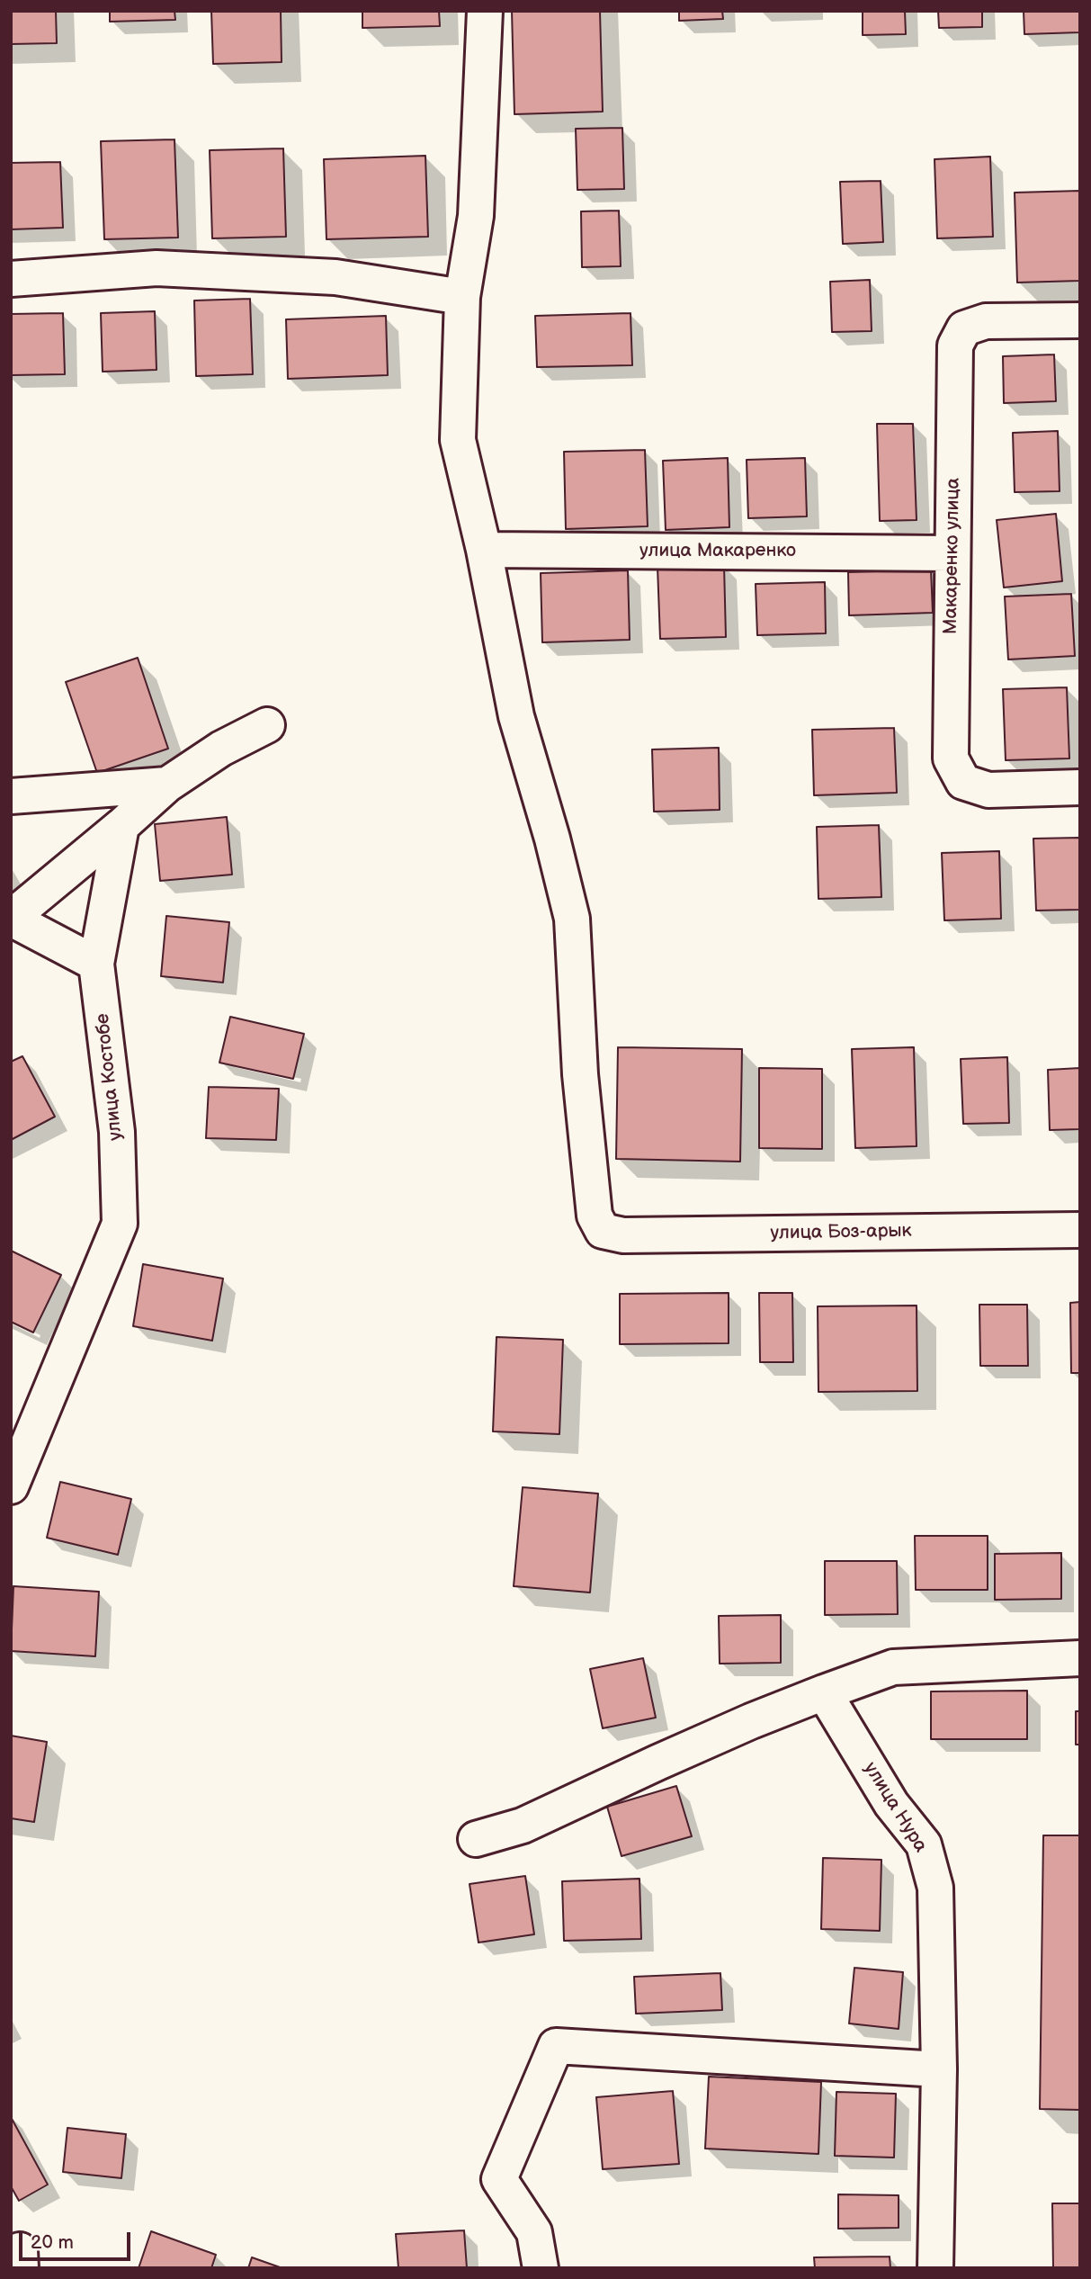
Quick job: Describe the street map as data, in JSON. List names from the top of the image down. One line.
{"streets":{"street":["улица Макаренко","Макаренко улица","улица Костобе","улица Боз-арык","улица Нура"]},"crossings":[["улица Макаренко","Макаренко улица"],["улица Макаренко","улица Боз-арык"]],"scale_bar":"20 m"}
